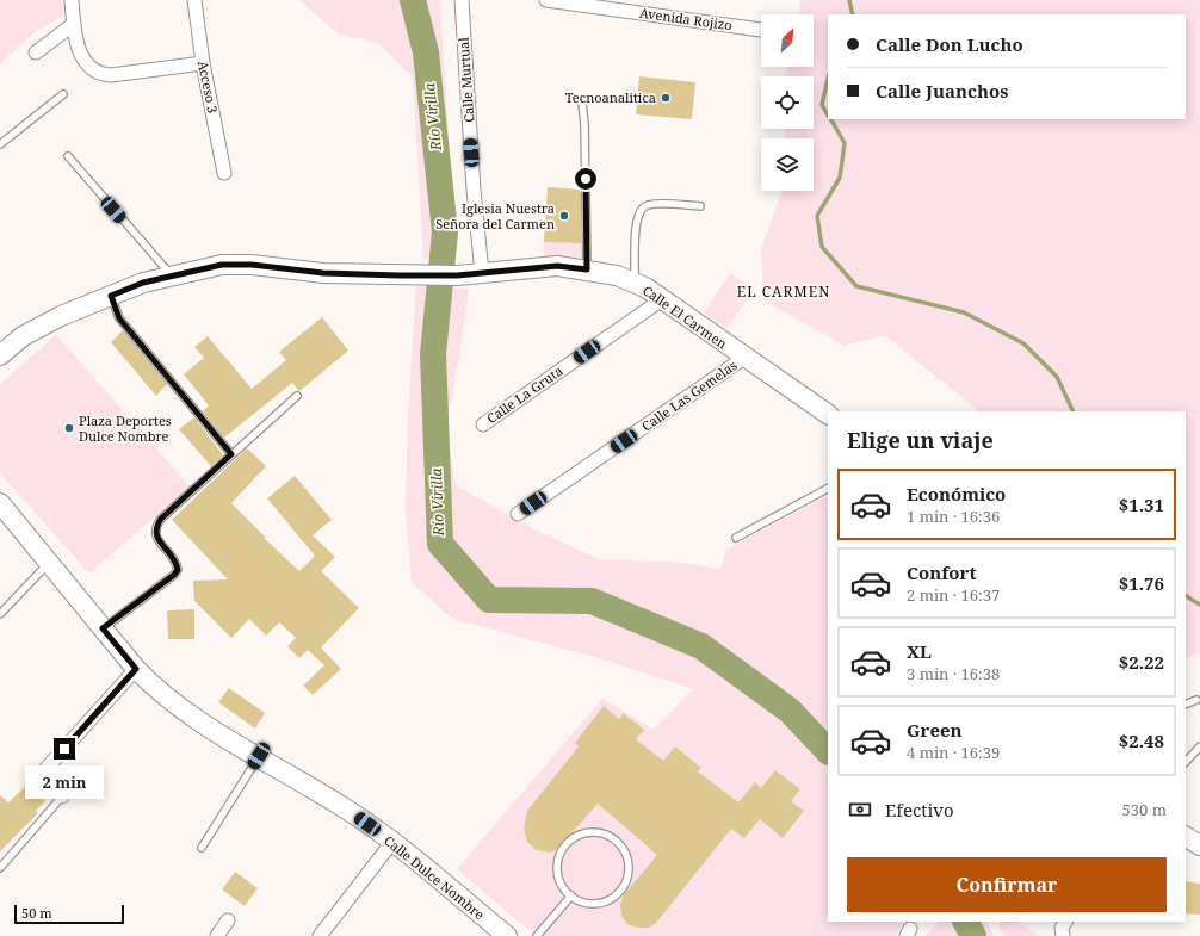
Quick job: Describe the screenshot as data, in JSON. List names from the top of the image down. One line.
{"streets":{"street":["Avenida Rojizo","Calle Murtual","Acceso 3","Calle El Carmen","Calle La Gruta","Calle Las Gemelas","Calle Dulce Nombre"]},"crossings":[["Calle Murtual","Calle El Carmen"],["Calle El Carmen","Calle La Gruta"],["Calle El Carmen","Calle Las Gemelas"]],"districts":["EL CARMEN"],"water":["Río Virilla"],"places":["Tecnoanalitica","Iglesia Nuestra Señora del Carmen","Plaza Deportes Dulce Nombre"],"scale_bar":"50 m","north":"top right","page":{"banner":["Calle Don Lucho","Calle Juanchos"],"heading":"Elige un viaje","list":[{"name":"Económico","note":"1 min · 16:36","value":"$1.31"},{"name":"Confort","note":"2 min · 16:37","value":"$1.76"},{"name":"XL","note":"3 min · 16:38","value":"$2.22"},{"name":"Green","note":"4 min · 16:39","value":"$2.48"}],"bubble":"2 min","pay":["Efectivo","530 m"],"buttons":"Confirmar","scale":"50 m"}}
